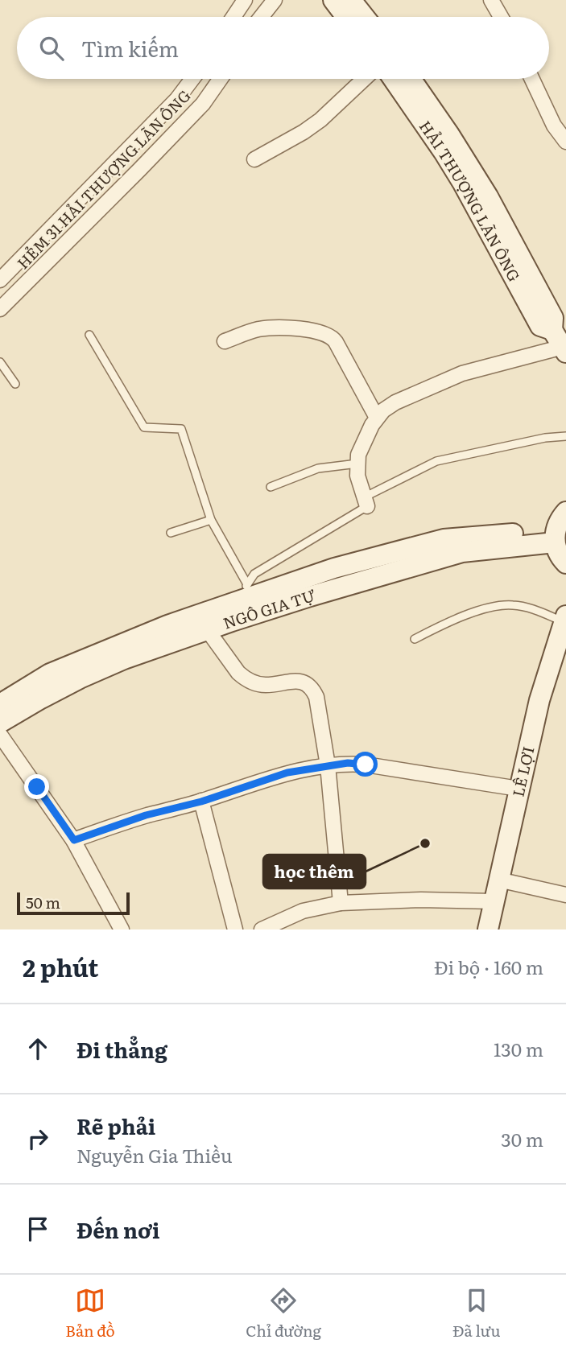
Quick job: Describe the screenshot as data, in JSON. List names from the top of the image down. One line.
{"streets":{"street":["HẺM 31 HẢI THƯỢNG LÃN ÔNG","HẢI THƯỢNG LÃN ÔNG","NGÔ GIA TỰ","LÊ LỢI"]},"places":["học thêm"],"scale_bar":"50 m","page":{"search":"Tìm kiếm","scale":"50 m","heading":["2 phút","Đi bộ · 160 m"],"list":[["Đi thẳng","130 m"],["Rẽ phải","Nguyễn Gia Thiều","30 m"],"Đến nơi"],"nav":["Bản đồ","Chỉ đường","Đã lưu"]}}
